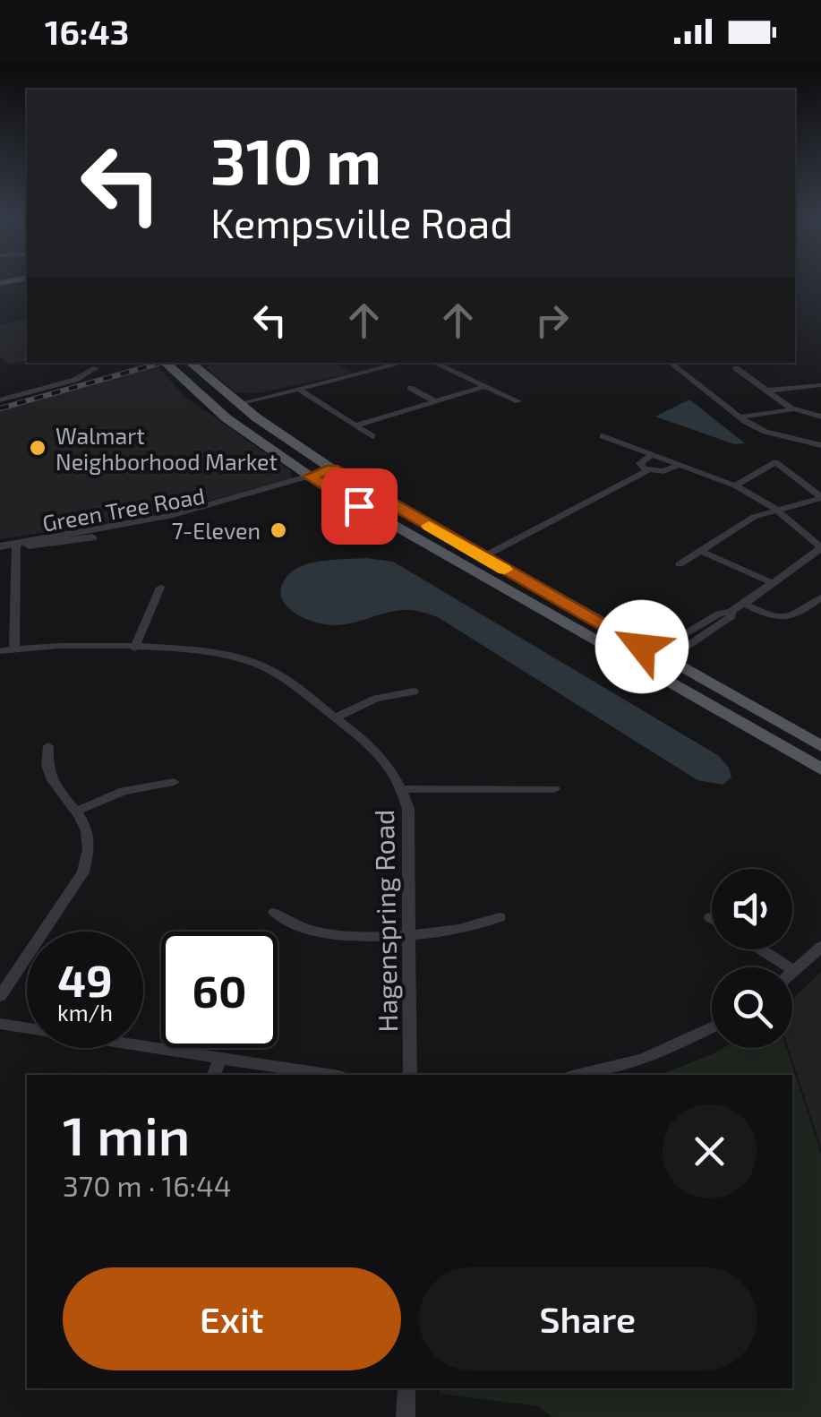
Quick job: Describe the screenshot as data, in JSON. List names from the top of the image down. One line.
{"streets":{"street":["Green Tree Road","Hagenspring Road"]},"places":["Walmart Neighborhood Market","7-Eleven"],"page":{"status":"16:43","turn":["310 m","Kempsville Road"],"speed":"49 km/h","limit":"60","heading":["1 min","370 m · 16:44"],"buttons":["Exit","Share"]}}
